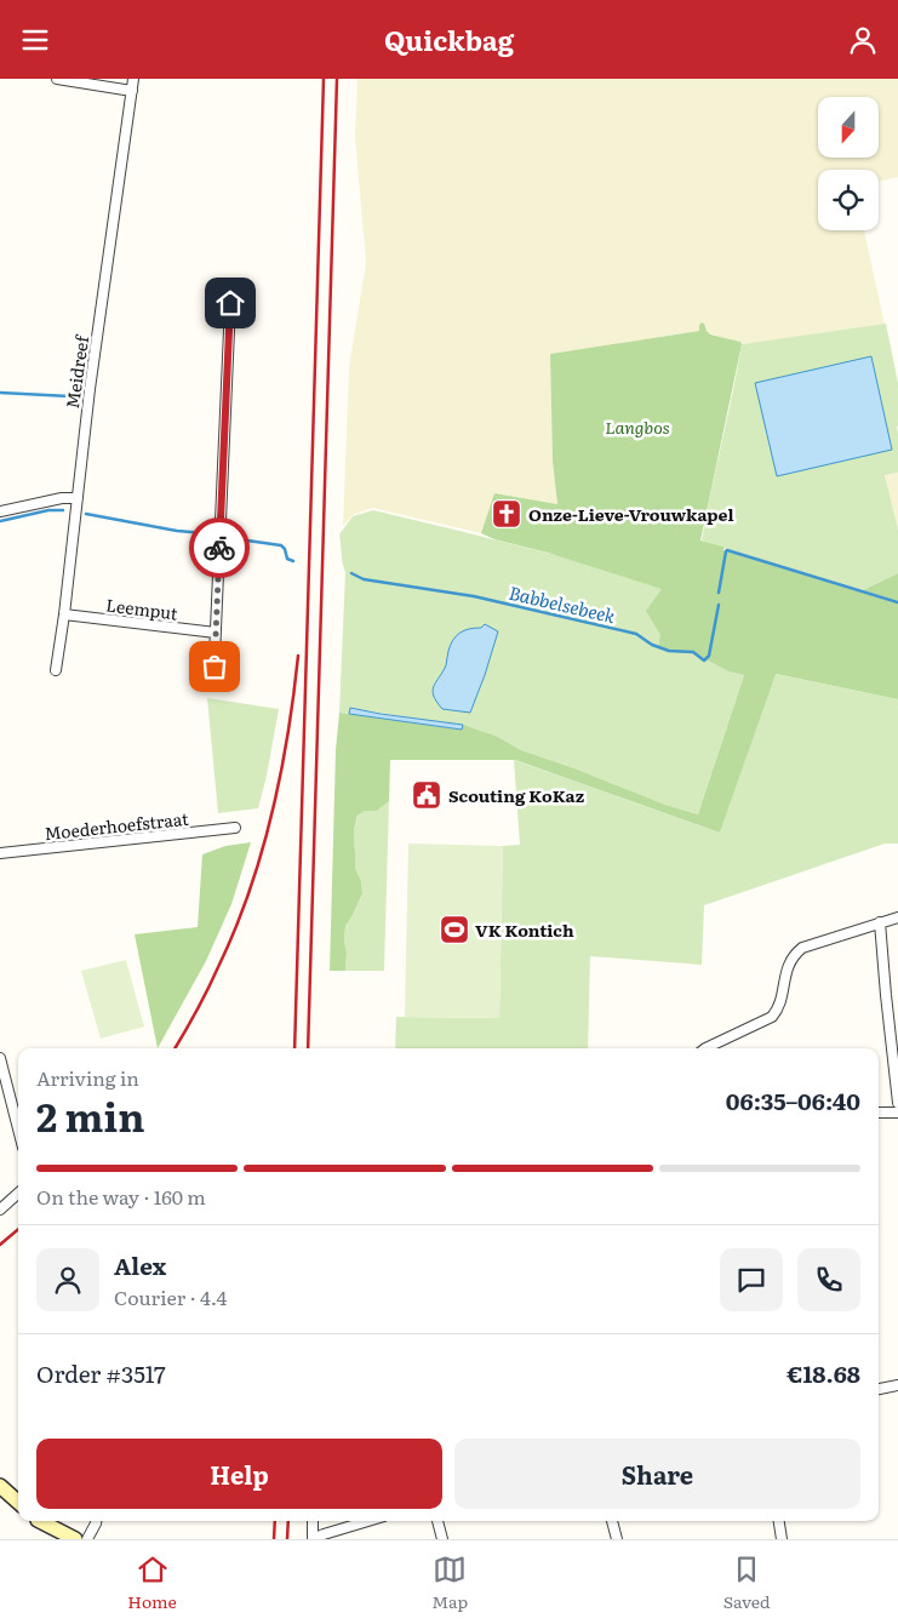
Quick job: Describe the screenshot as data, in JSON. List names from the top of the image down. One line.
{"streets":{"street":["Meidreef","Leemput","Moederhoefstraat"]},"crossings":[["Meidreef","Leemput"]],"water":["Babbelsebeek"],"parks":["Langbos"],"places":{"church":["Onze-Lieve-Vrouwkapel"],"public building":["Scouting KoKaz"],"sports":["VK Kontich"]},"north":"bottom","page":{"header":"Quickbag","heading":["2 min","Arriving in","06:35–06:40"],"panel":["Alex","Courier · 4.4","Order #3517","€18.68"],"bar":"On the way · 160 m","buttons":["Help","Share"],"tabs":["Home","Map","Saved"]}}
